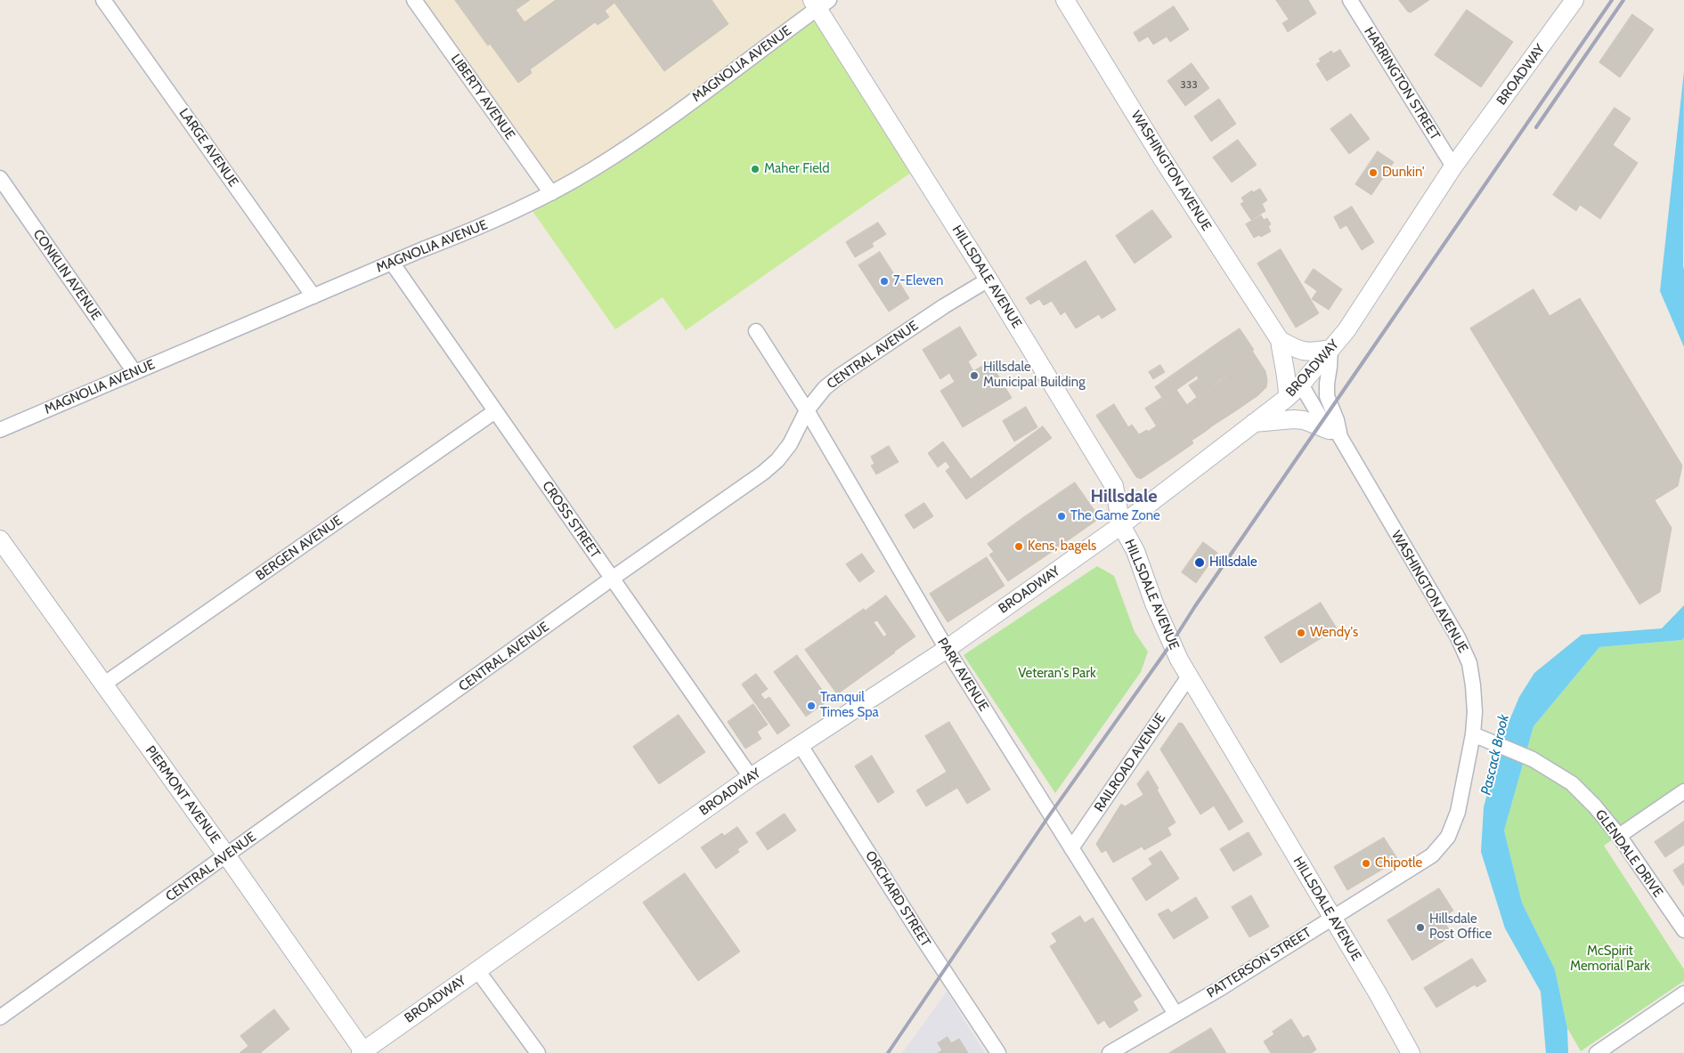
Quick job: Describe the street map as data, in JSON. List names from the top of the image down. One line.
{"streets":{"street":["MAGNOLIA AVENUE","BROADWAY","HARRINGTON STREET","LIBERTY AVENUE","LARGE AVENUE","WASHINGTON AVENUE","CONKLIN AVENUE","HILLSDALE AVENUE","CENTRAL AVENUE","CROSS STREET","BERGEN AVENUE","PARK AVENUE","RAILROAD AVENUE","PIERMONT AVENUE","GLENDALE DRIVE","ORCHARD STREET","PATTERSON STREET"]},"crossings":[["MAGNOLIA AVENUE","LIBERTY AVENUE"],["MAGNOLIA AVENUE","LARGE AVENUE"],["MAGNOLIA AVENUE","CONKLIN AVENUE"],["MAGNOLIA AVENUE","HILLSDALE AVENUE"],["MAGNOLIA AVENUE","CROSS STREET"],["BROADWAY","HARRINGTON STREET"],["BROADWAY","WASHINGTON AVENUE"],["BROADWAY","HILLSDALE AVENUE"],["BROADWAY","CROSS STREET"],["BROADWAY","PARK AVENUE"],["BROADWAY","PIERMONT AVENUE"],["BROADWAY","ORCHARD STREET"],["WASHINGTON AVENUE","GLENDALE DRIVE"],["WASHINGTON AVENUE","PATTERSON STREET"],["HILLSDALE AVENUE","CENTRAL AVENUE"],["HILLSDALE AVENUE","RAILROAD AVENUE"],["HILLSDALE AVENUE","PATTERSON STREET"],["CENTRAL AVENUE","CROSS STREET"],["CENTRAL AVENUE","PARK AVENUE"],["CENTRAL AVENUE","PIERMONT AVENUE"],["CROSS STREET","BERGEN AVENUE"],["BERGEN AVENUE","PIERMONT AVENUE"],["PARK AVENUE","RAILROAD AVENUE"],["PARK AVENUE","PATTERSON STREET"]],"districts":["Hillsdale"],"water":["Pascack Brook"],"parks":["Veteran's Park","McSpirit Memorial Park"],"places":["Maher Field","Dunkin'","7-Eleven","Hillsdale Municipal Building","The Game Zone","Kens, bagels","Hillsdale","Wendy's","Tranquil Times Spa","Chipotle","Hillsdale Post Office"],"house_numbers":["333"]}
